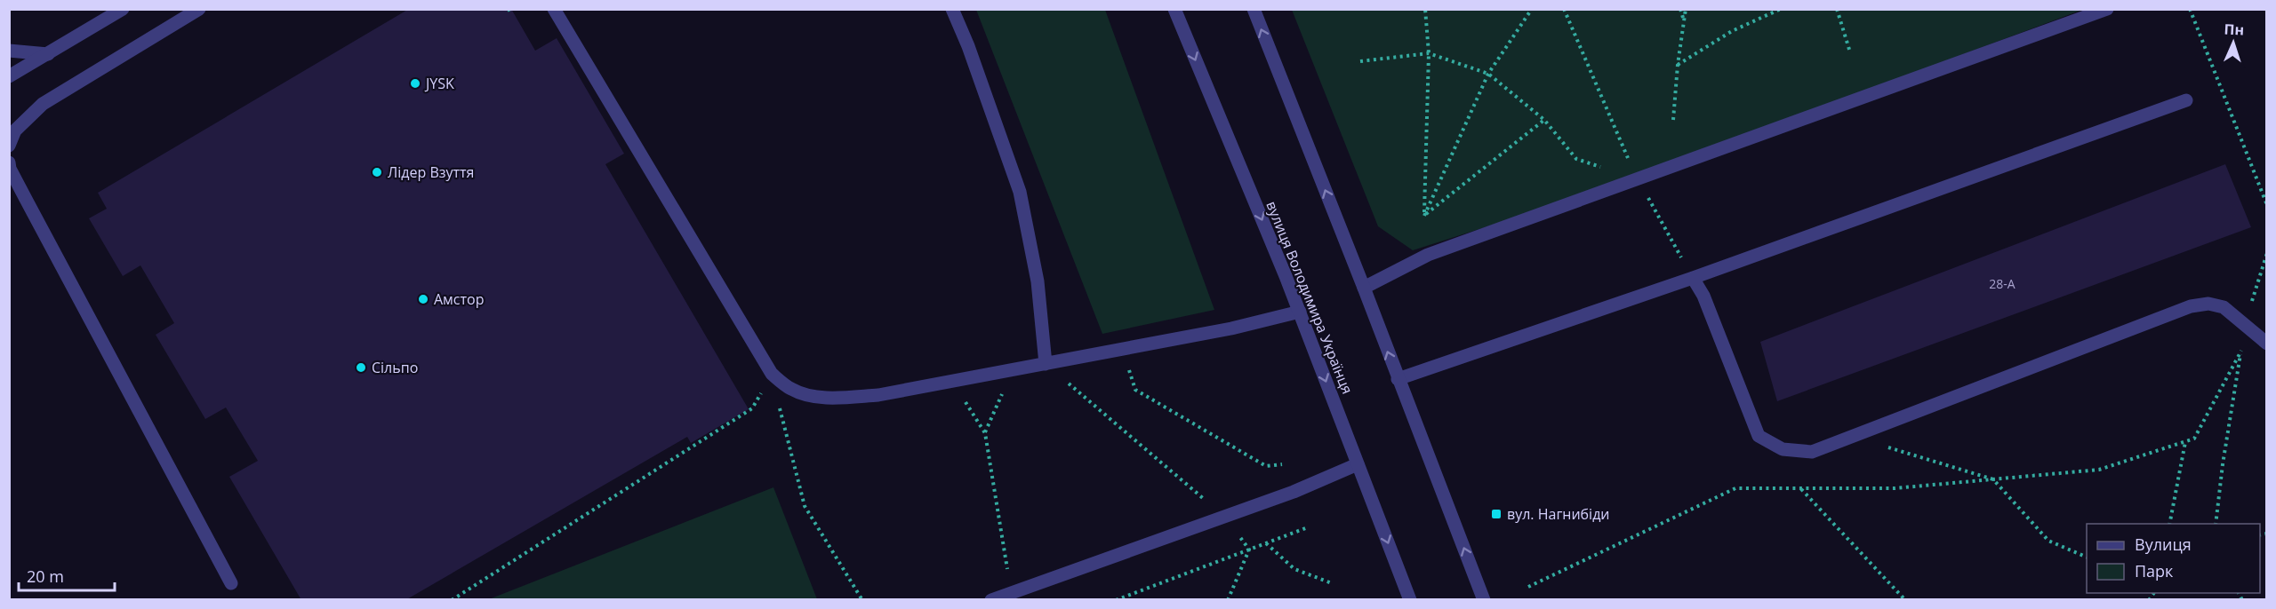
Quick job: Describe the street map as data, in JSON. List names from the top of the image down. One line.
{"streets":{"street":["вулиця Володимира Українця"]},"places":{"other":["JYSK","Лідер Взуття","Амстор","Сільпо"],"transit":["вул. Нагнибіди"]},"house_numbers":["28-А"],"legend":["Вулиця","Парк"],"scale_bar":"20 m","north":"top"}
